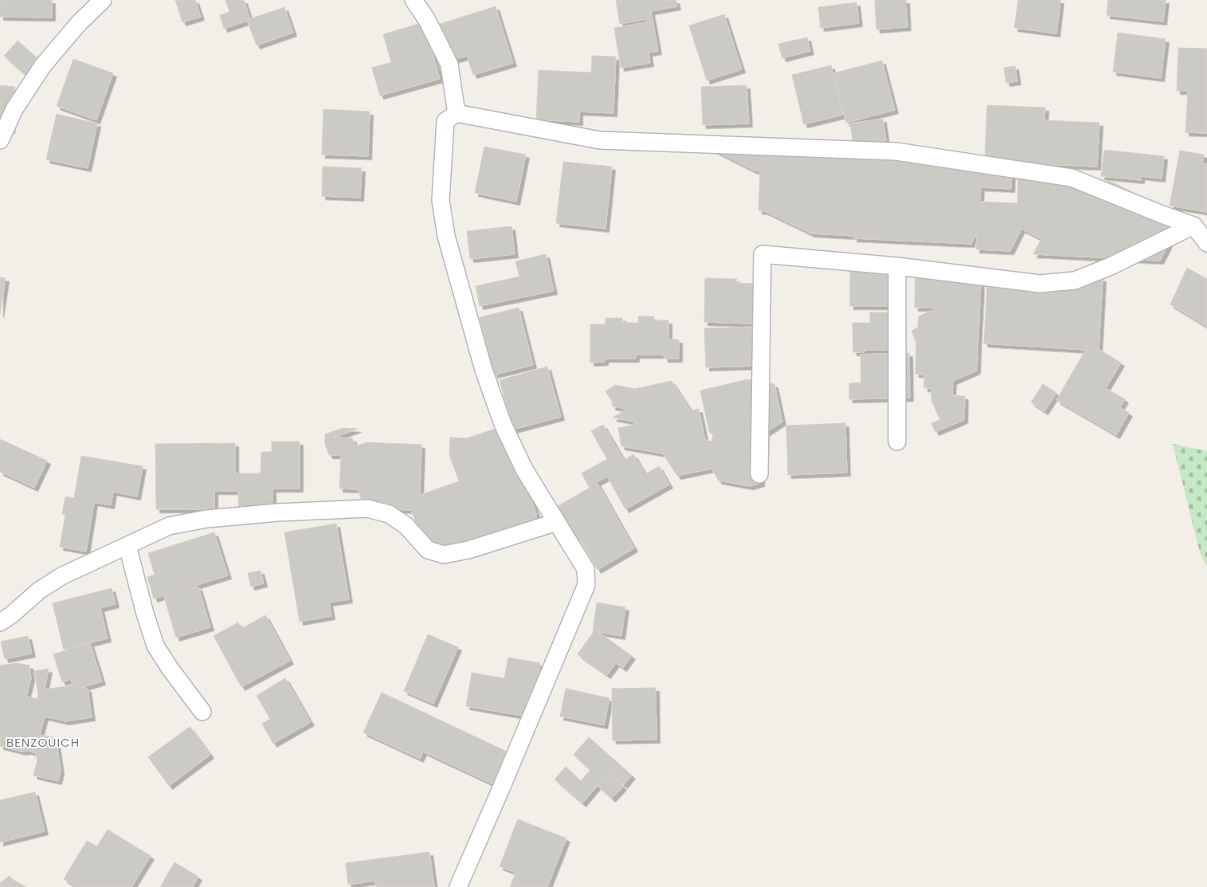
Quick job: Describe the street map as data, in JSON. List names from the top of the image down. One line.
{"districts":["BENZOUICH"]}
